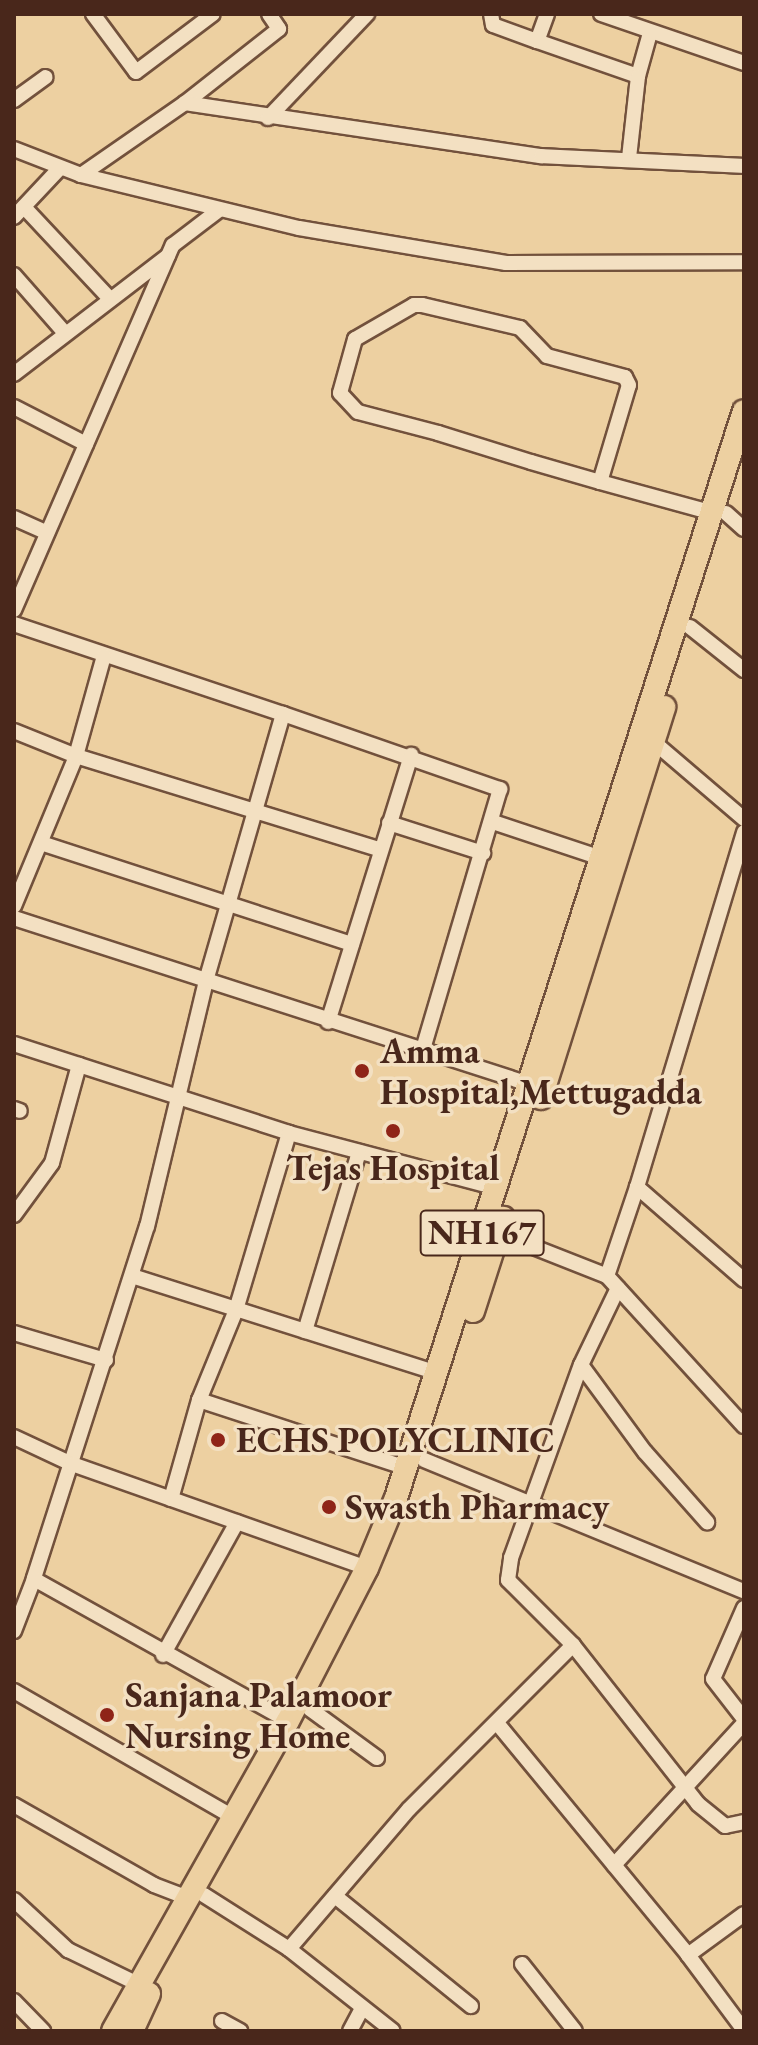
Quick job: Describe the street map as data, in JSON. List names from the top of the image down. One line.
{"streets":{"highway":["NH167"]},"places":["Amma Hospital,Mettugadda","Tejas Hospital","ECHS POLYCLINIC","Swasth Pharmacy","Sanjana Palamoor Nursing Home"]}
